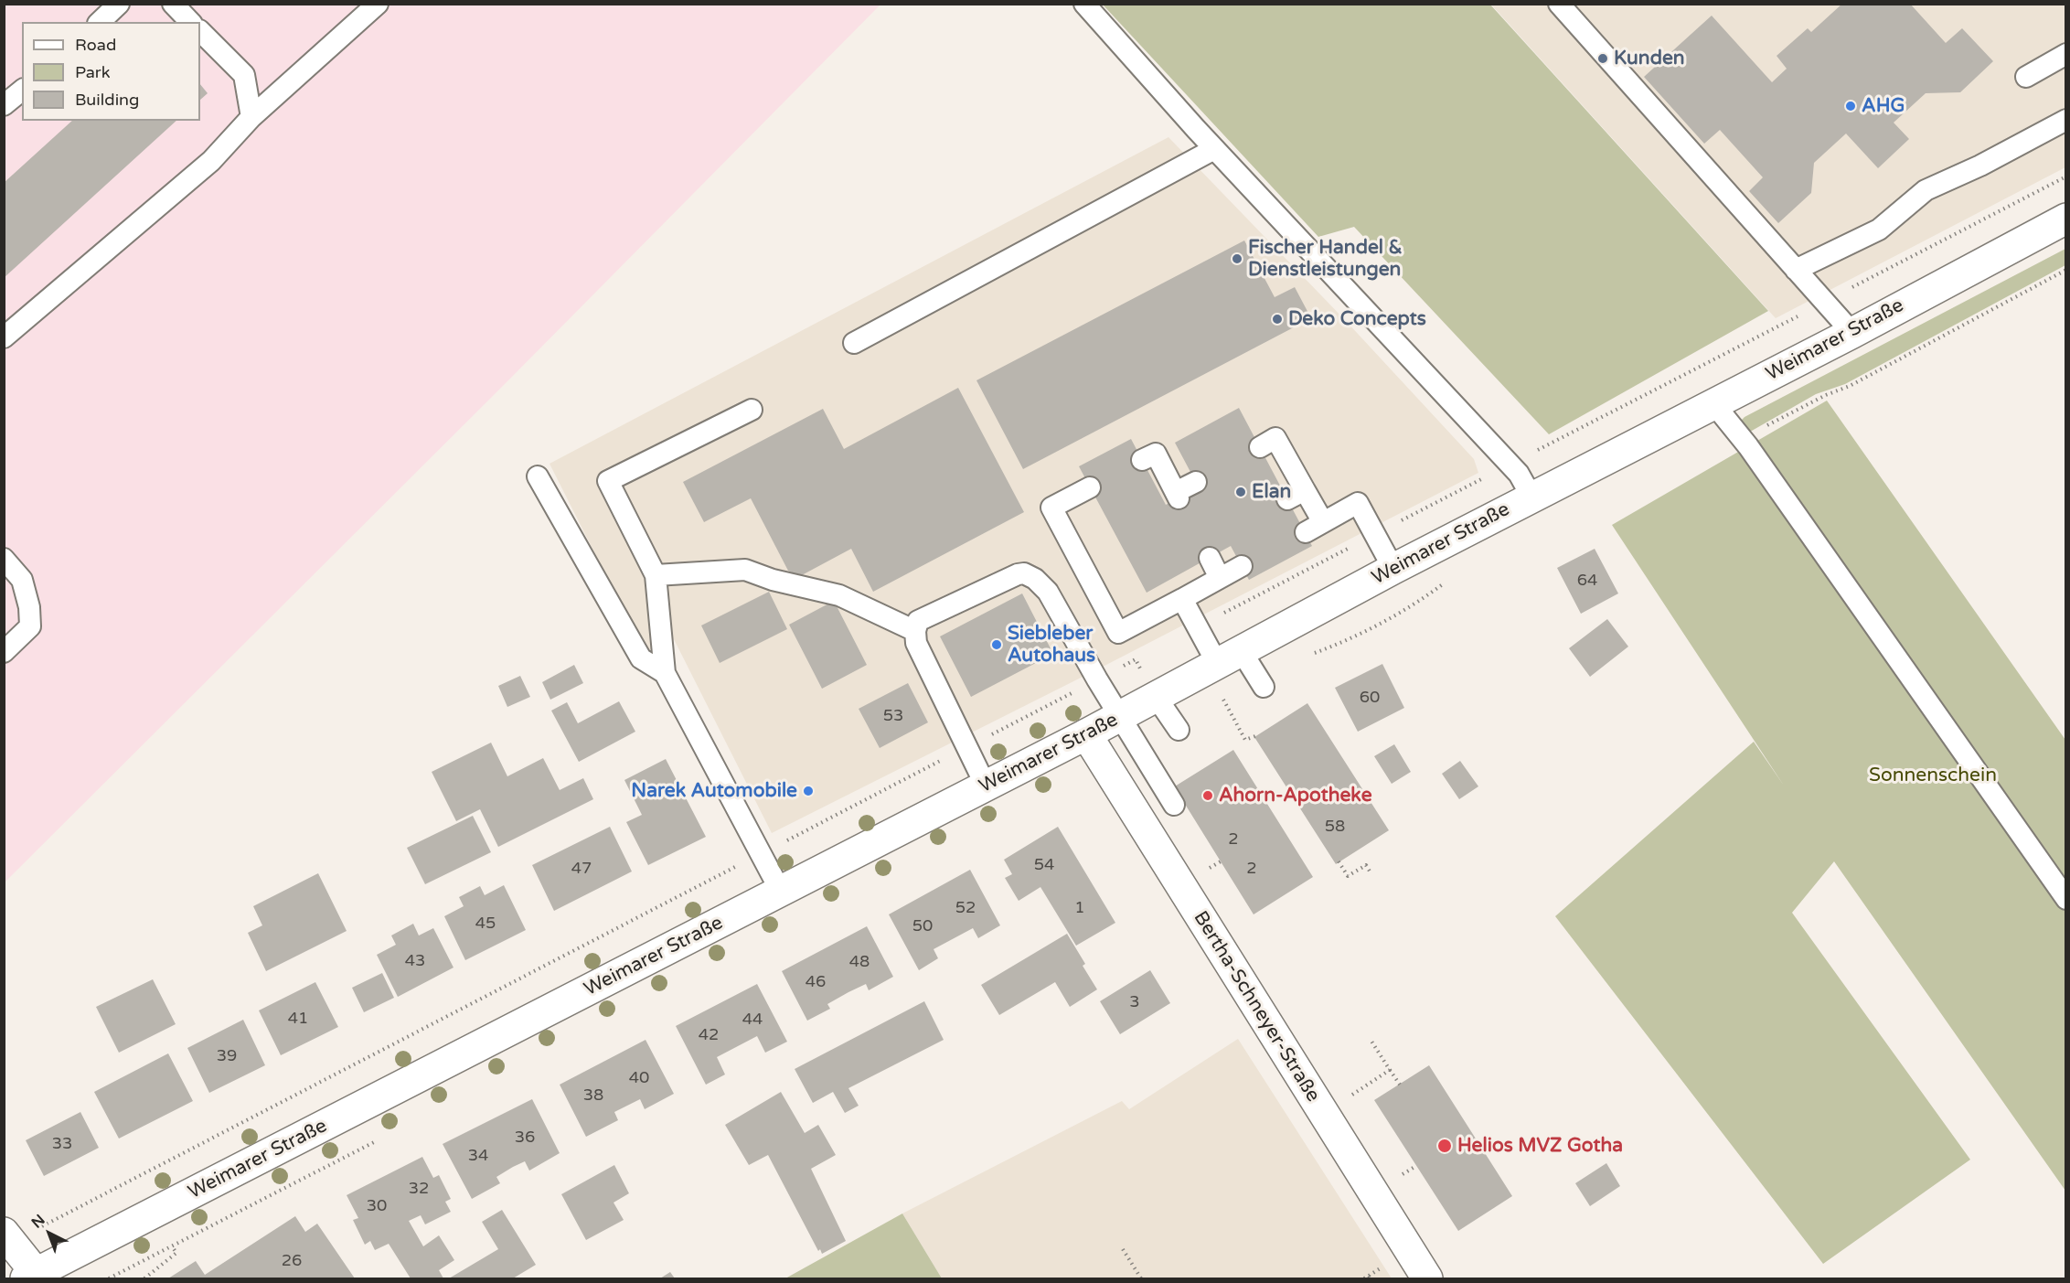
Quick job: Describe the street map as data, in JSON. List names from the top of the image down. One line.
{"streets":{"street":["Weimarer Straße","Bertha-Schneyer-Straße"]},"crossings":[["Weimarer Straße","Bertha-Schneyer-Straße"]],"parks":["Sonnenschein"],"places":["Kunden","AHG","Fischer Handel & Dienstleistungen","Deko Concepts","Elan","Siebleber Autohaus","Narek Automobile","Ahorn-Apotheke","Helios MVZ Gotha"],"house_numbers":["64","60","53","58","2","54","47","2","52","1","45","50","43","48","46","3","41","44","42","39","40","38","36","33","34","32","30","26"],"legend":["Road","Park","Building"],"north":"top left"}
